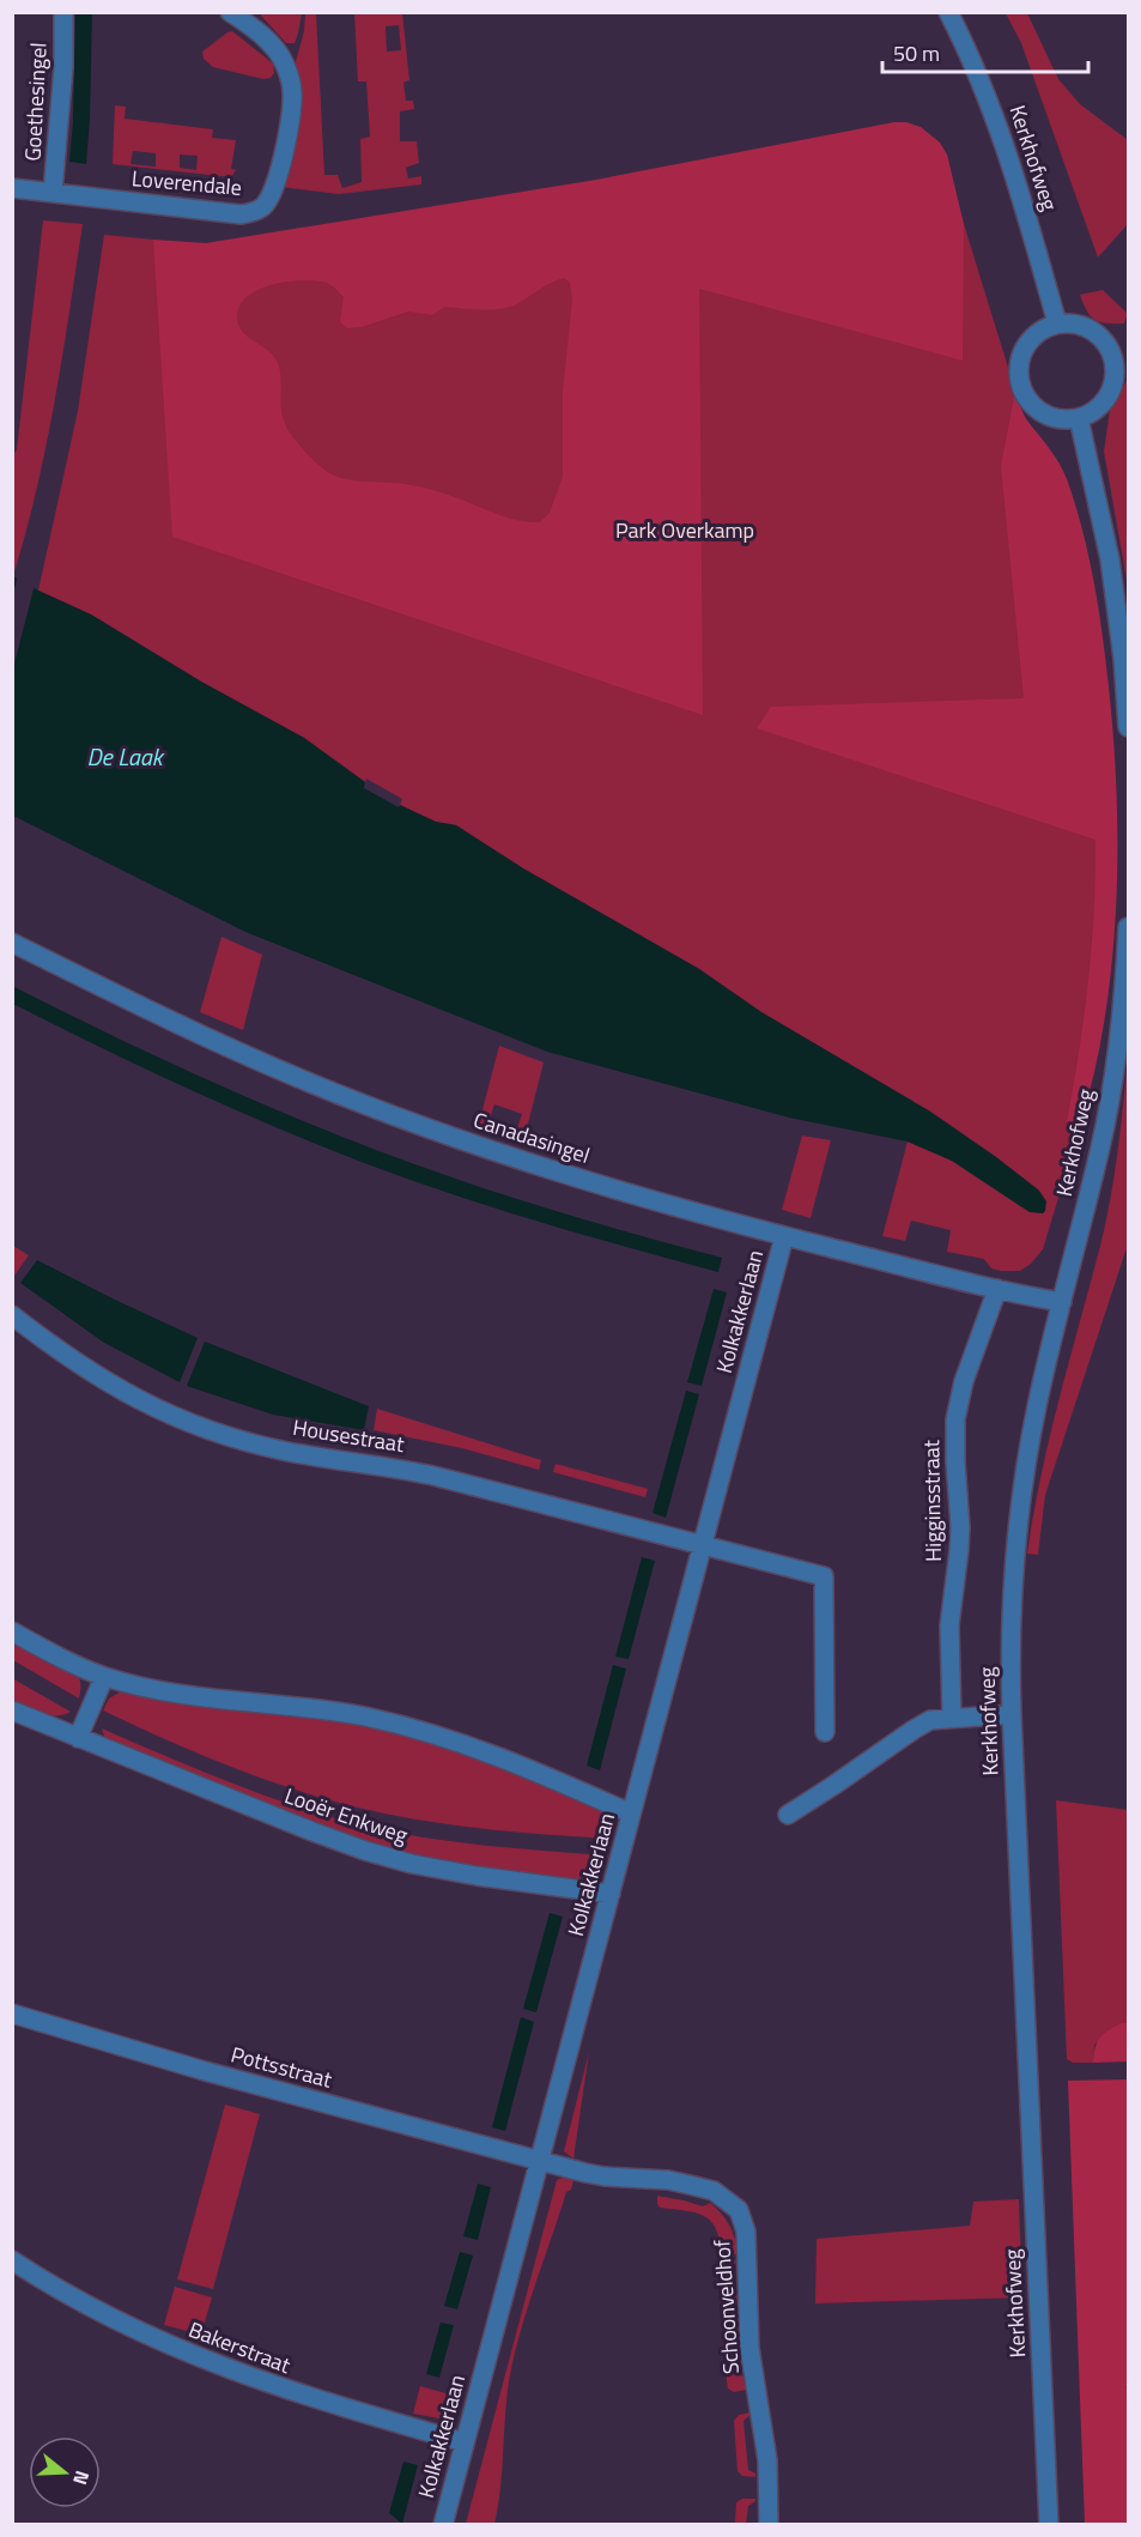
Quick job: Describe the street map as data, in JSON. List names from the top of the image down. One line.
{"streets":{"street":["Goethesingel","Kerkhofweg","Loverendale","Canadasingel","Kolkakkerlaan","Housestraat","Higginsstraat","Looër Enkweg","Pottsstraat","Schoonveldhof","Bakerstraat"]},"crossings":[["Goethesingel","Loverendale"],["Kerkhofweg","Canadasingel"],["Canadasingel","Kolkakkerlaan"],["Canadasingel","Higginsstraat"],["Kolkakkerlaan","Housestraat"],["Kolkakkerlaan","Looër Enkweg"],["Kolkakkerlaan","Pottsstraat"],["Kolkakkerlaan","Schoonveldhof"],["Kolkakkerlaan","Bakerstraat"],["Pottsstraat","Schoonveldhof"]],"water":["De Laak"],"parks":["Park Overkamp"],"scale_bar":"50 m","north":"right"}
